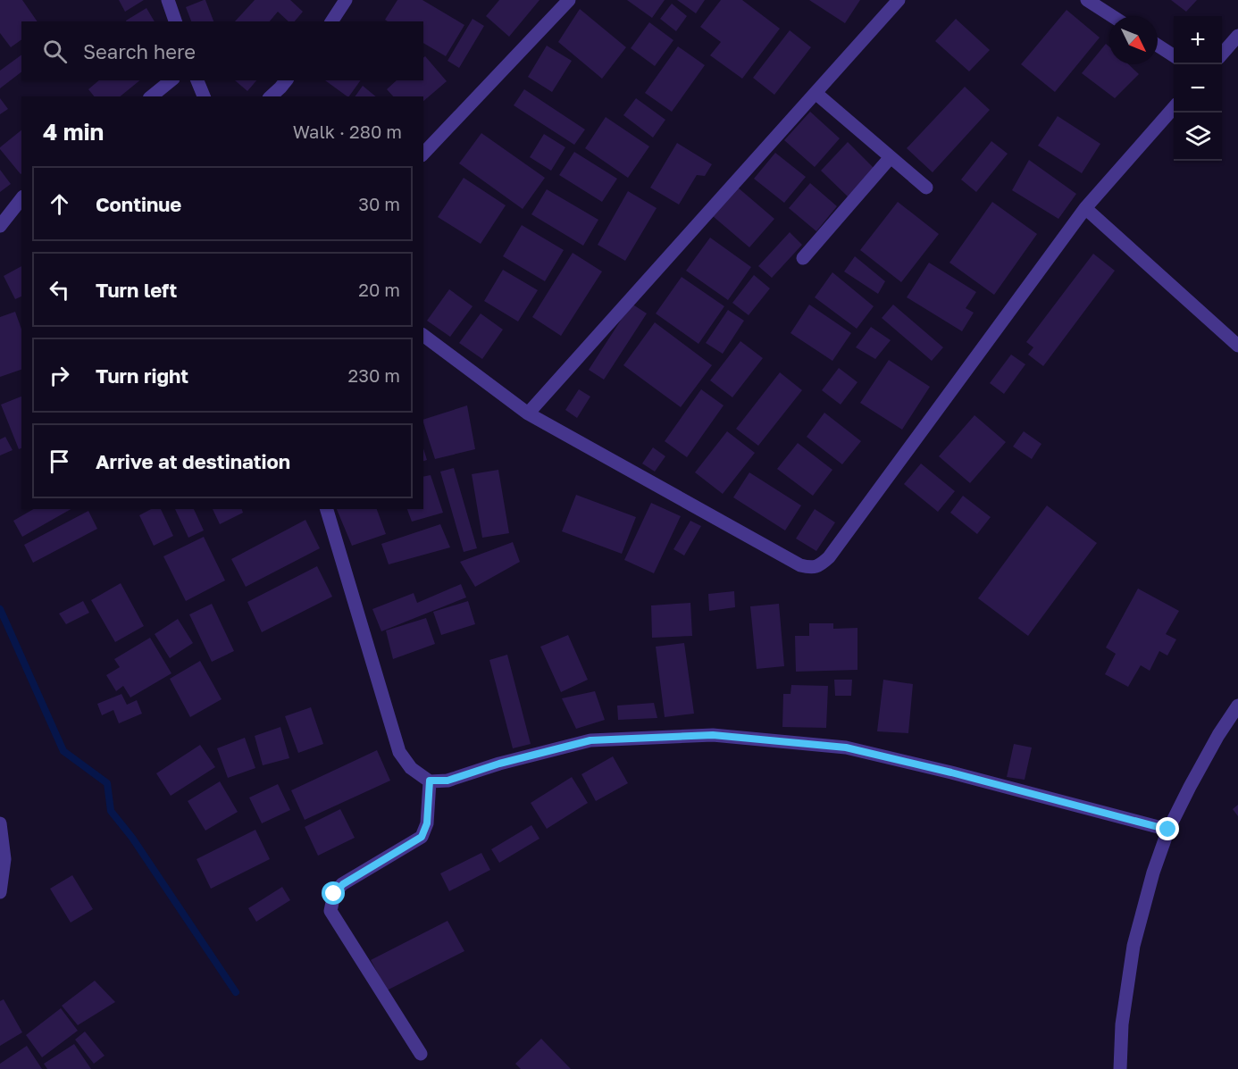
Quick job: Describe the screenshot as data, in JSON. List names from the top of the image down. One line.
{"north":"bottom right","page":{"map_buttons":["+","−"],"search":"Search here","heading":["4 min","Walk · 280 m"],"list":[["Continue","30 m"],["Turn left","20 m"],["Turn right","230 m"],"Arrive at destination"]}}
